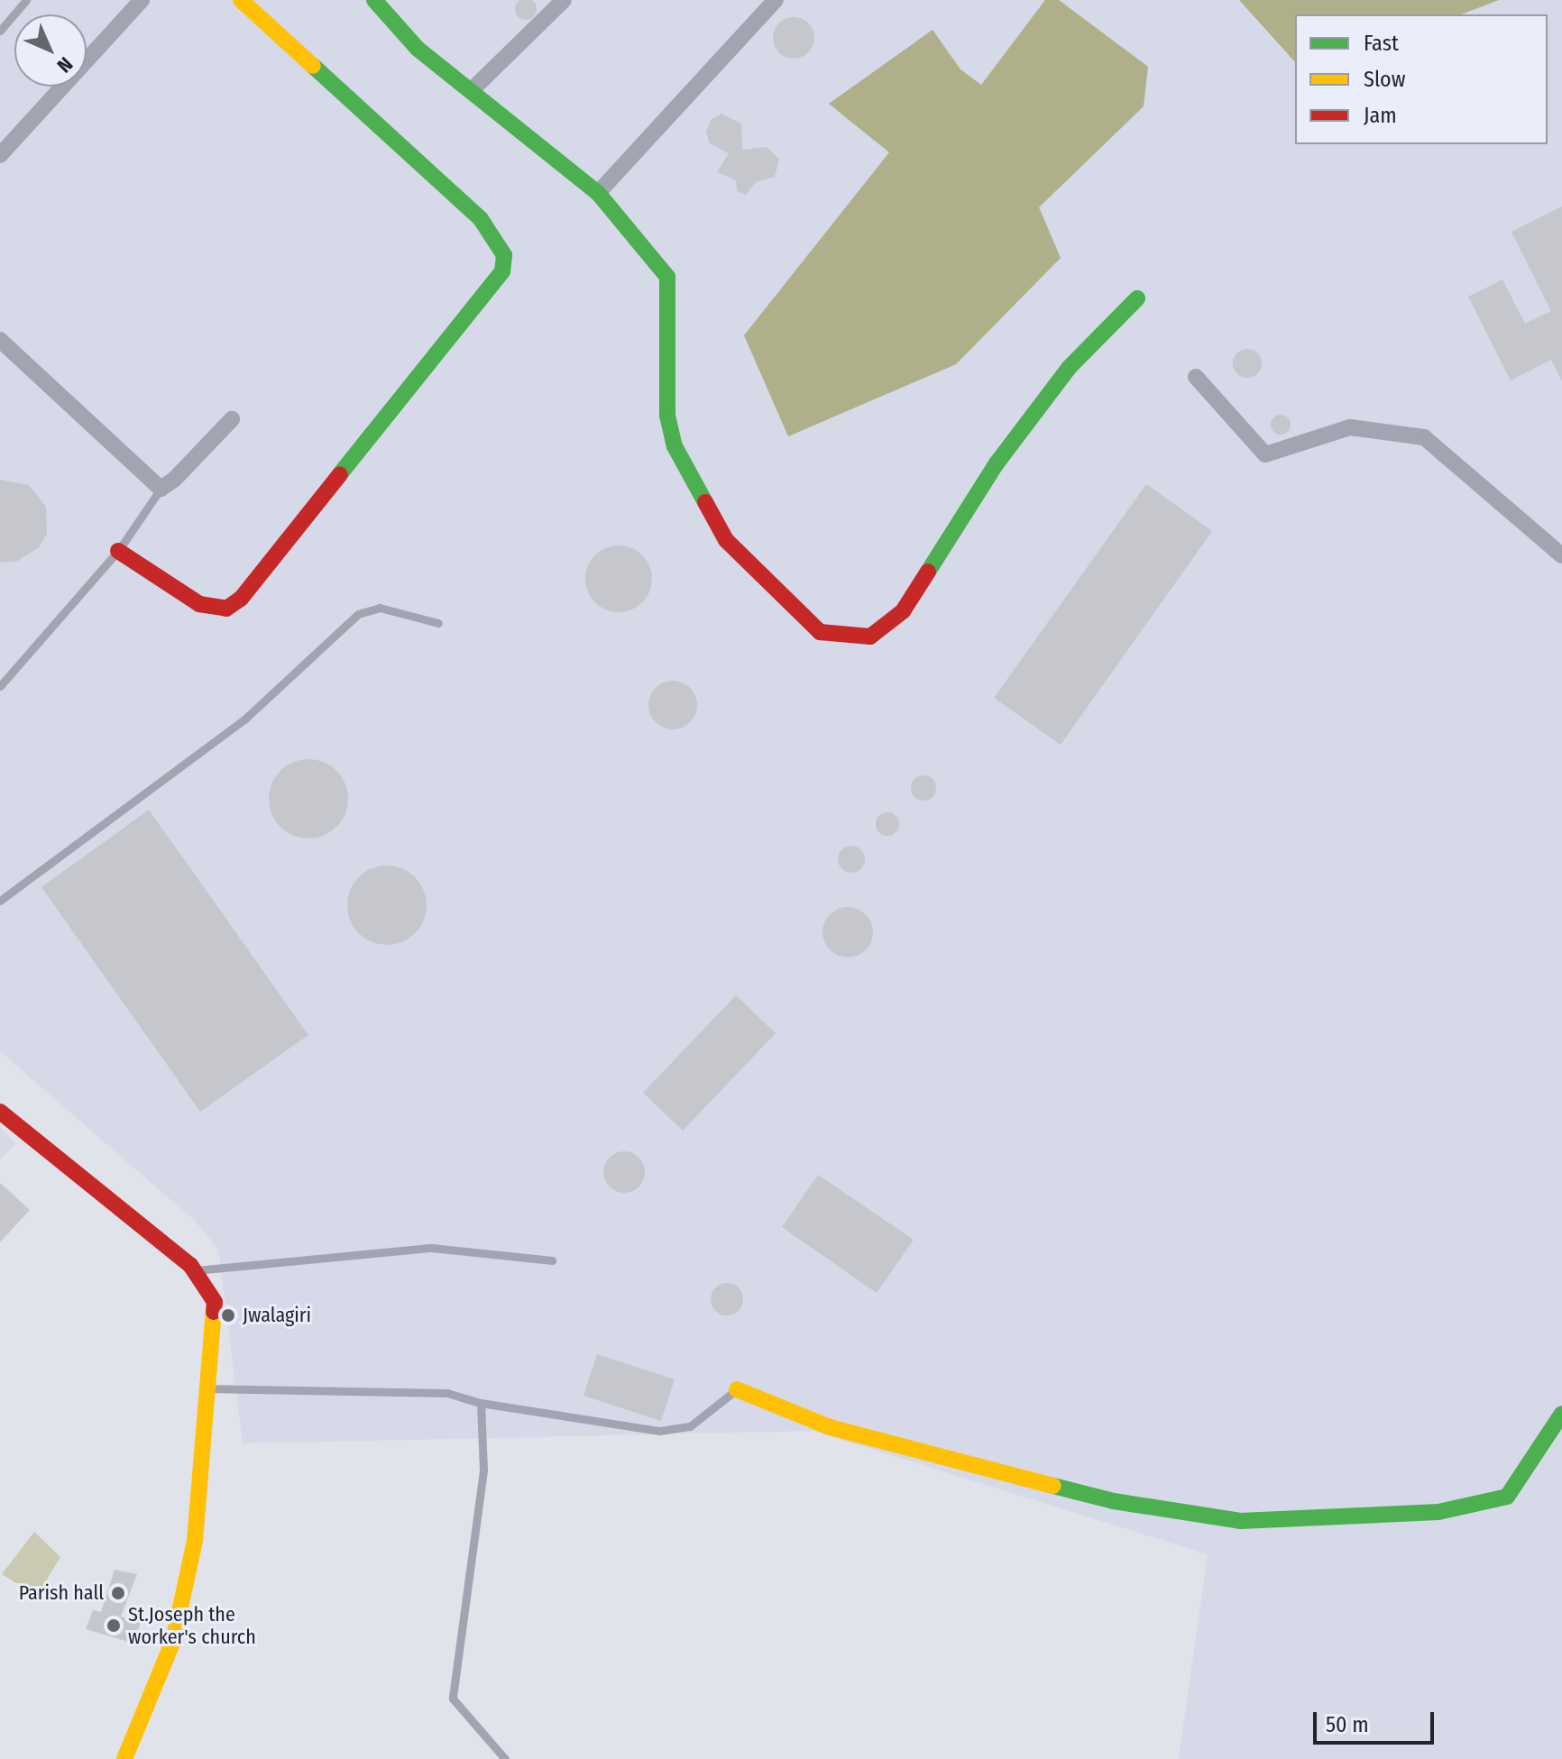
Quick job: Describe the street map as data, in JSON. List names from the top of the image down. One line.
{"places":["Jwalagiri","Parish hall","St.Joseph the worker's church"],"legend":["Fast","Slow","Jam"],"scale_bar":"50 m","north":"bottom right"}
